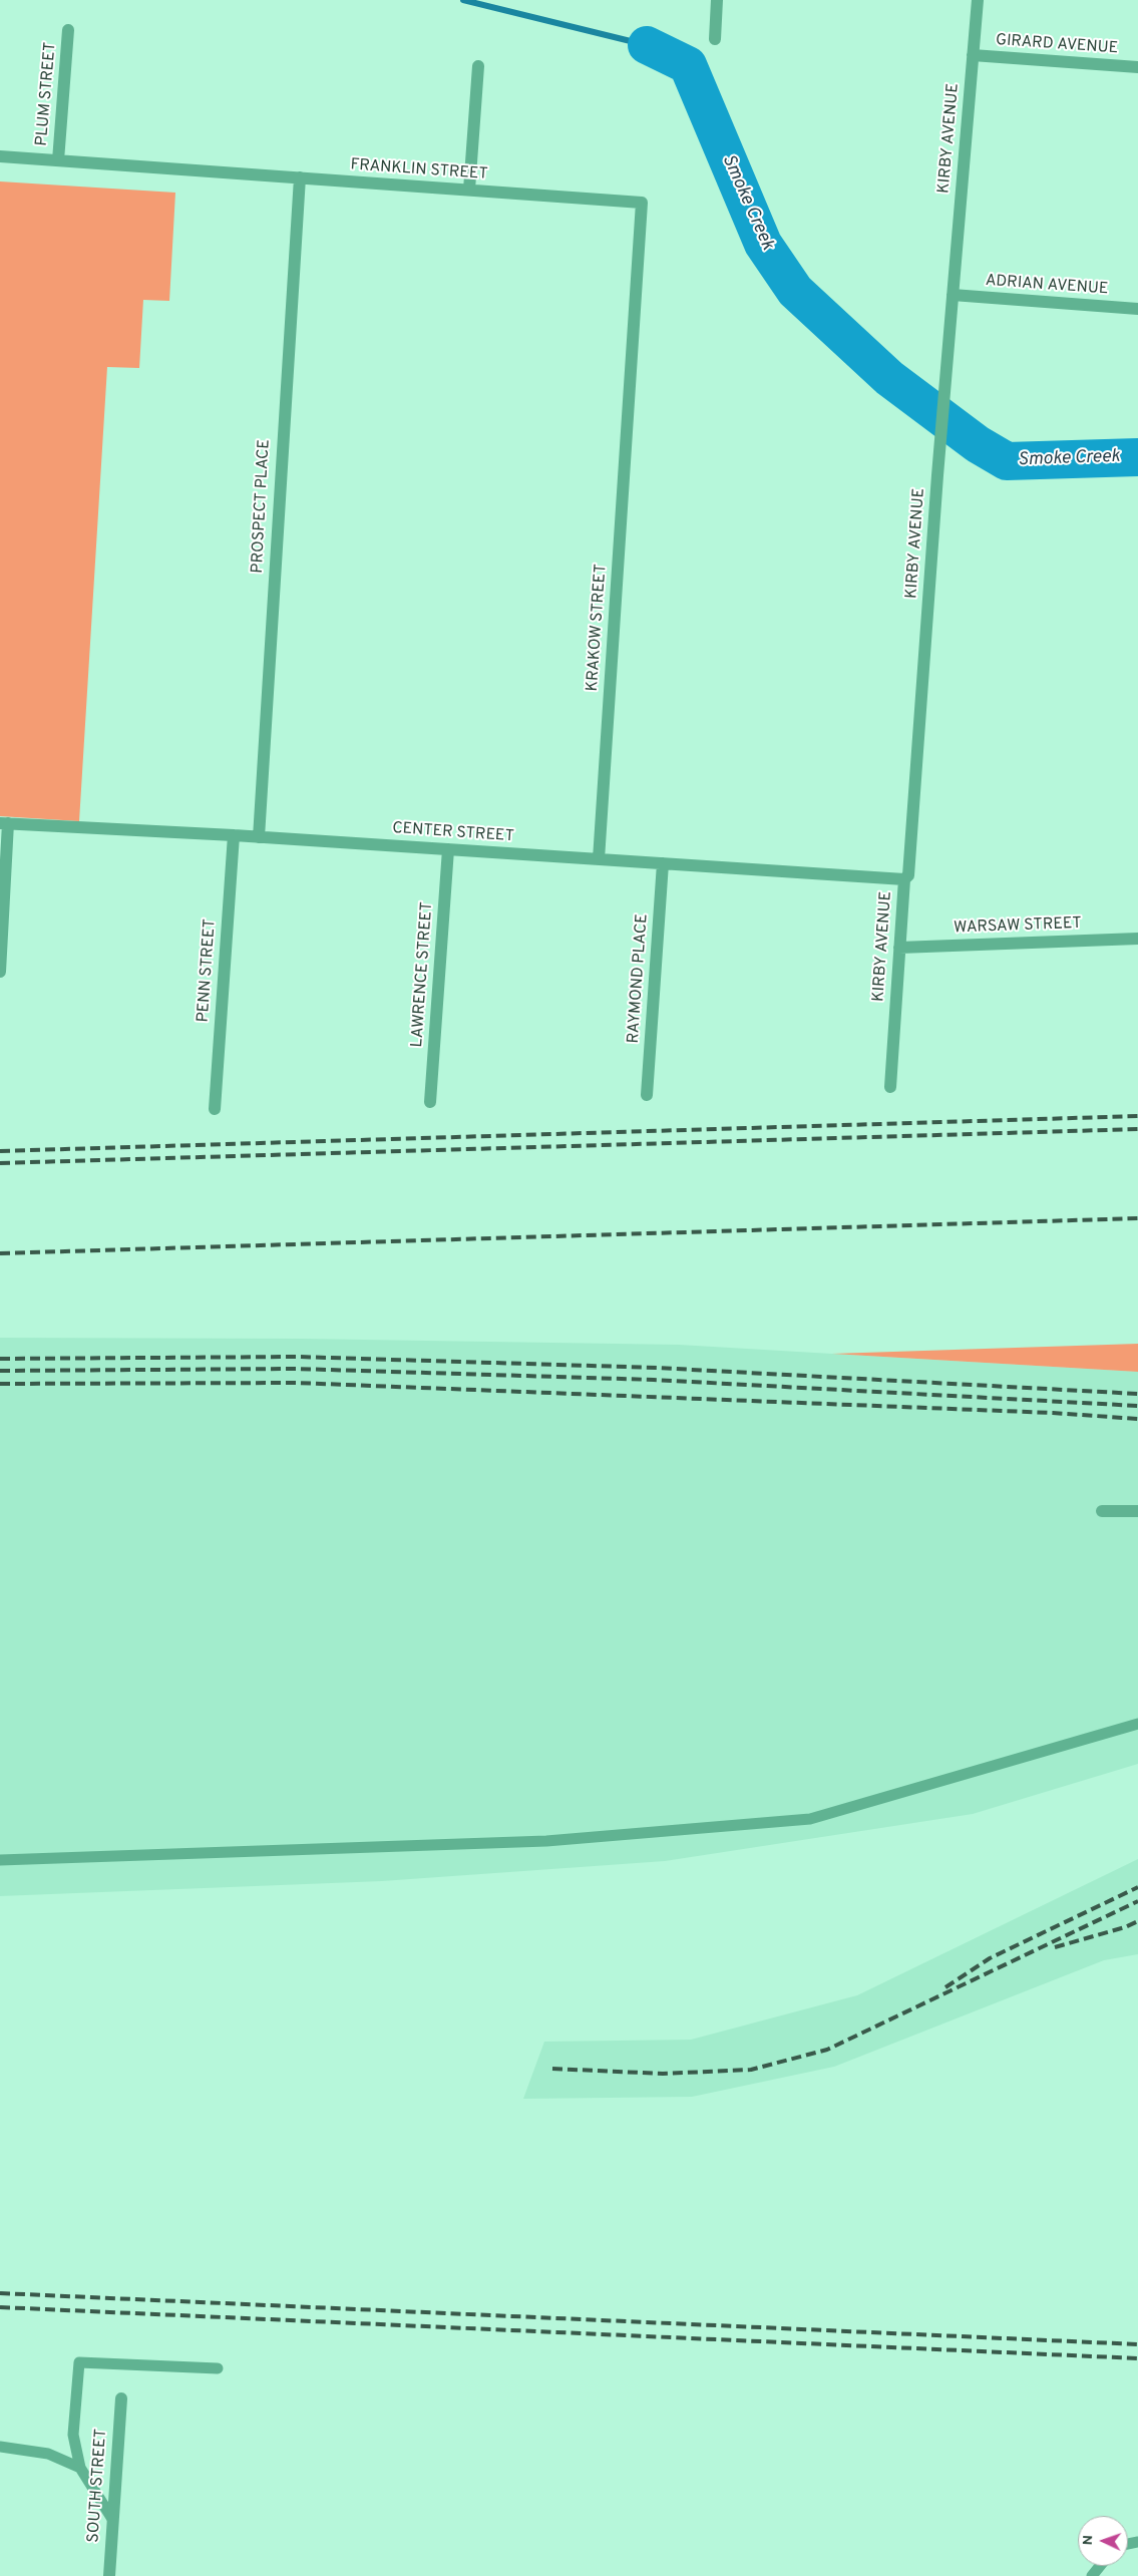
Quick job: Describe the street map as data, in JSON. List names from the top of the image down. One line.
{"streets":{"street":["GIRARD AVENUE","PLUM STREET","KIRBY AVENUE","FRANKLIN STREET","ADRIAN AVENUE","PROSPECT PLACE","KRAKOW STREET","CENTER STREET","WARSAW STREET","PENN STREET","LAWRENCE STREET","RAYMOND PLACE","SOUTH STREET"]},"crossings":[["GIRARD AVENUE","KIRBY AVENUE"],["PLUM STREET","FRANKLIN STREET"],["KIRBY AVENUE","ADRIAN AVENUE"],["KIRBY AVENUE","CENTER STREET"],["KIRBY AVENUE","WARSAW STREET"],["FRANKLIN STREET","PROSPECT PLACE"],["FRANKLIN STREET","KRAKOW STREET"],["PROSPECT PLACE","CENTER STREET"],["KRAKOW STREET","CENTER STREET"],["CENTER STREET","PENN STREET"],["CENTER STREET","LAWRENCE STREET"],["CENTER STREET","RAYMOND PLACE"]],"water":["Smoke Creek"],"north":"left"}
